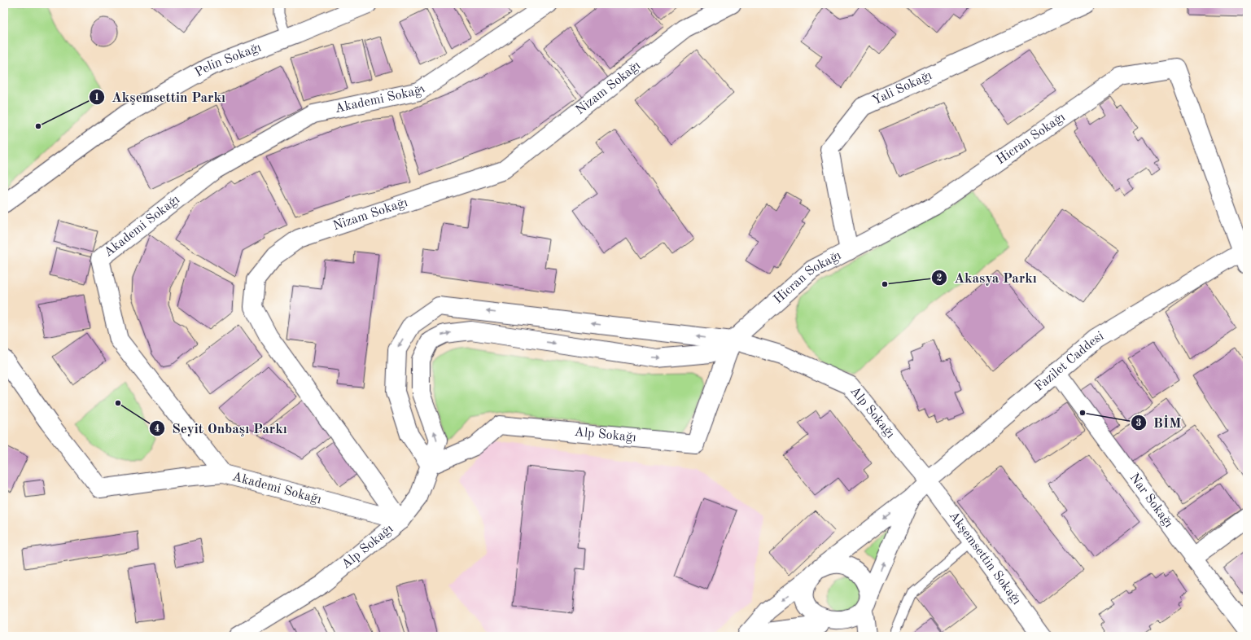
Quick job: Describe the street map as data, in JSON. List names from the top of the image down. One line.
{"streets":{"street":["Pelin Sokağı","Nizam Sokağı","Yali Sokağı","Akademi Sokağı","Hicran Sokağı","Fazilet Caddesi","Alp Sokağı","Nar Sokağı","Akşemsettin Sokağı"]},"crossings":[["Nizam Sokağı","Akademi Sokağı"],["Nizam Sokağı","Alp Sokağı"],["Yali Sokağı","Hicran Sokağı"],["Akademi Sokağı","Alp Sokağı"],["Hicran Sokağı","Fazilet Caddesi"],["Hicran Sokağı","Alp Sokağı"],["Fazilet Caddesi","Alp Sokağı"],["Fazilet Caddesi","Nar Sokağı"],["Fazilet Caddesi","Akşemsettin Sokağı"],["Alp Sokağı","Akşemsettin Sokağı"]],"places":["Akşemsettin Parkı","Akasya Parkı","Seyit Onbaşı Parkı","BİM"]}
